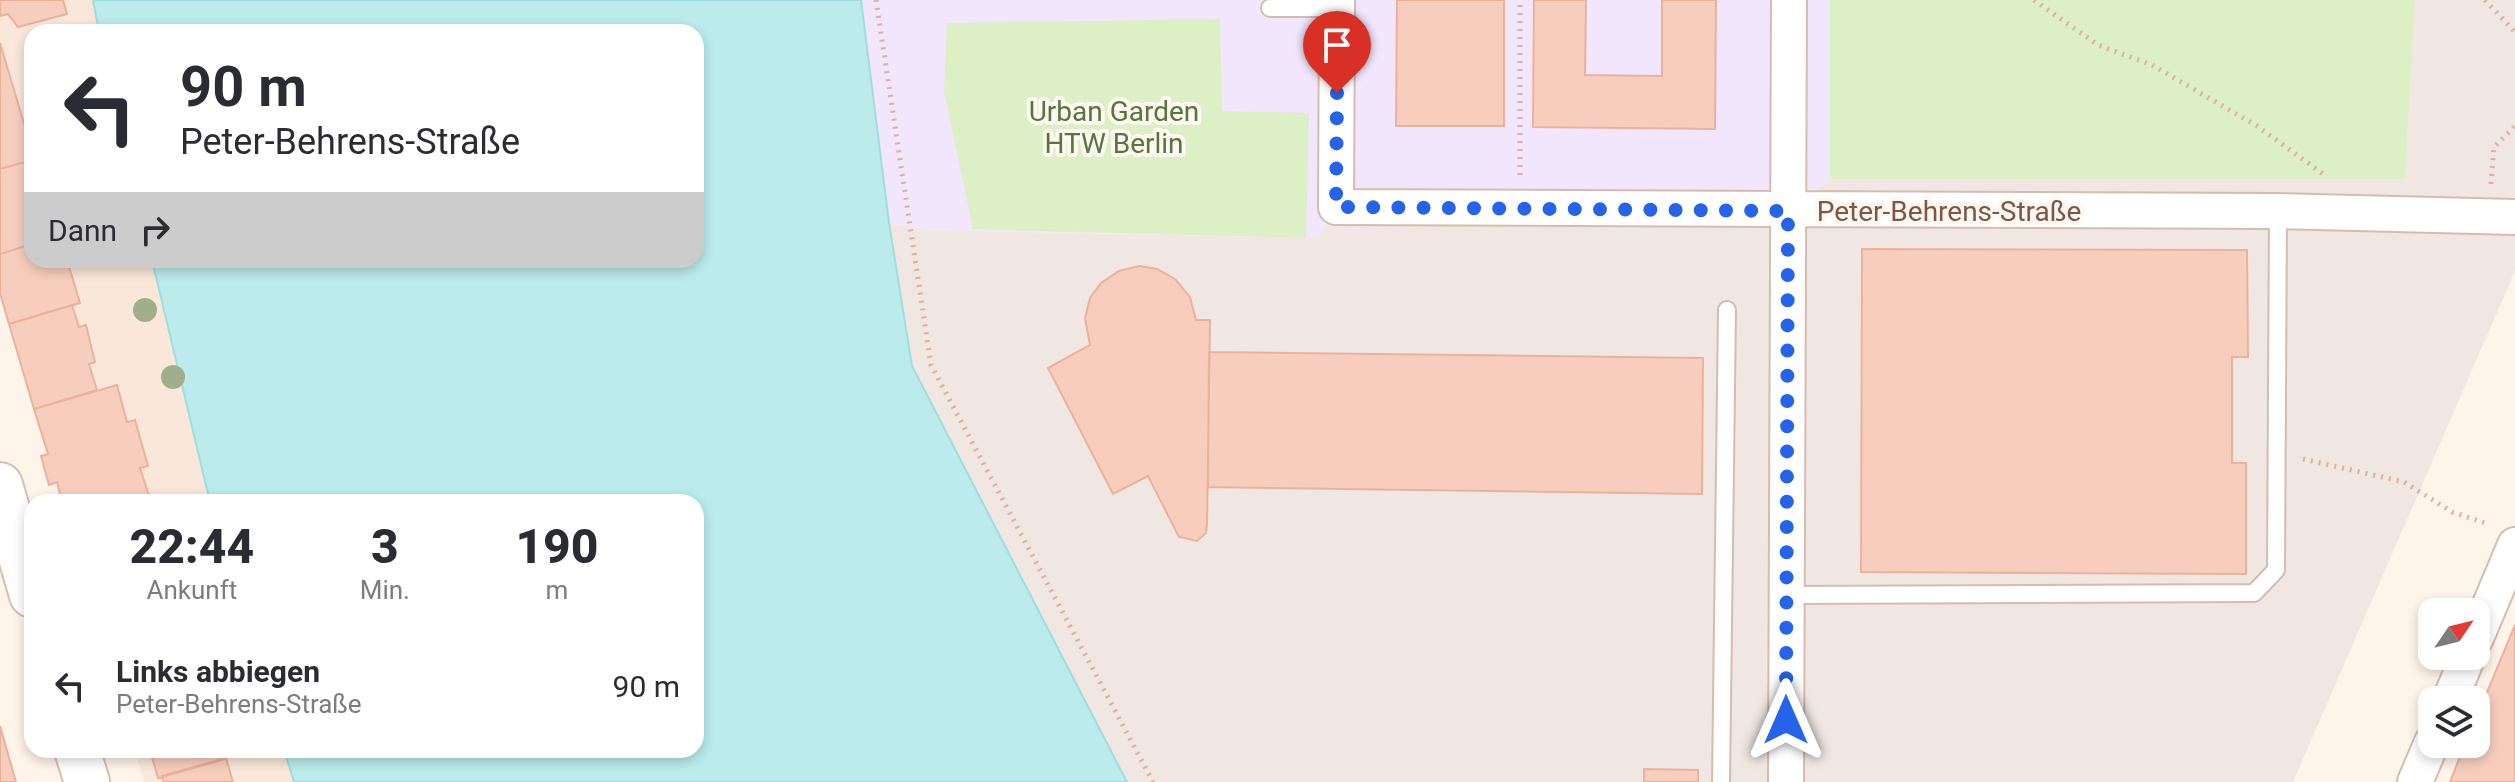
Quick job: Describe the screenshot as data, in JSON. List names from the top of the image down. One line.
{"streets":{"street":["Peter-Behrens-Straße"]},"parks":["Urban Garden HTW Berlin"],"north":"top right","page":{"turn":["90 m","Peter-Behrens-Straße"],"then":"Dann","eta":["22:44","Ankunft","3","Min.","190","m"],"list":[{"name":"Links abbiegen","note":"Peter-Behrens-Straße","value":"90 m"}]}}
